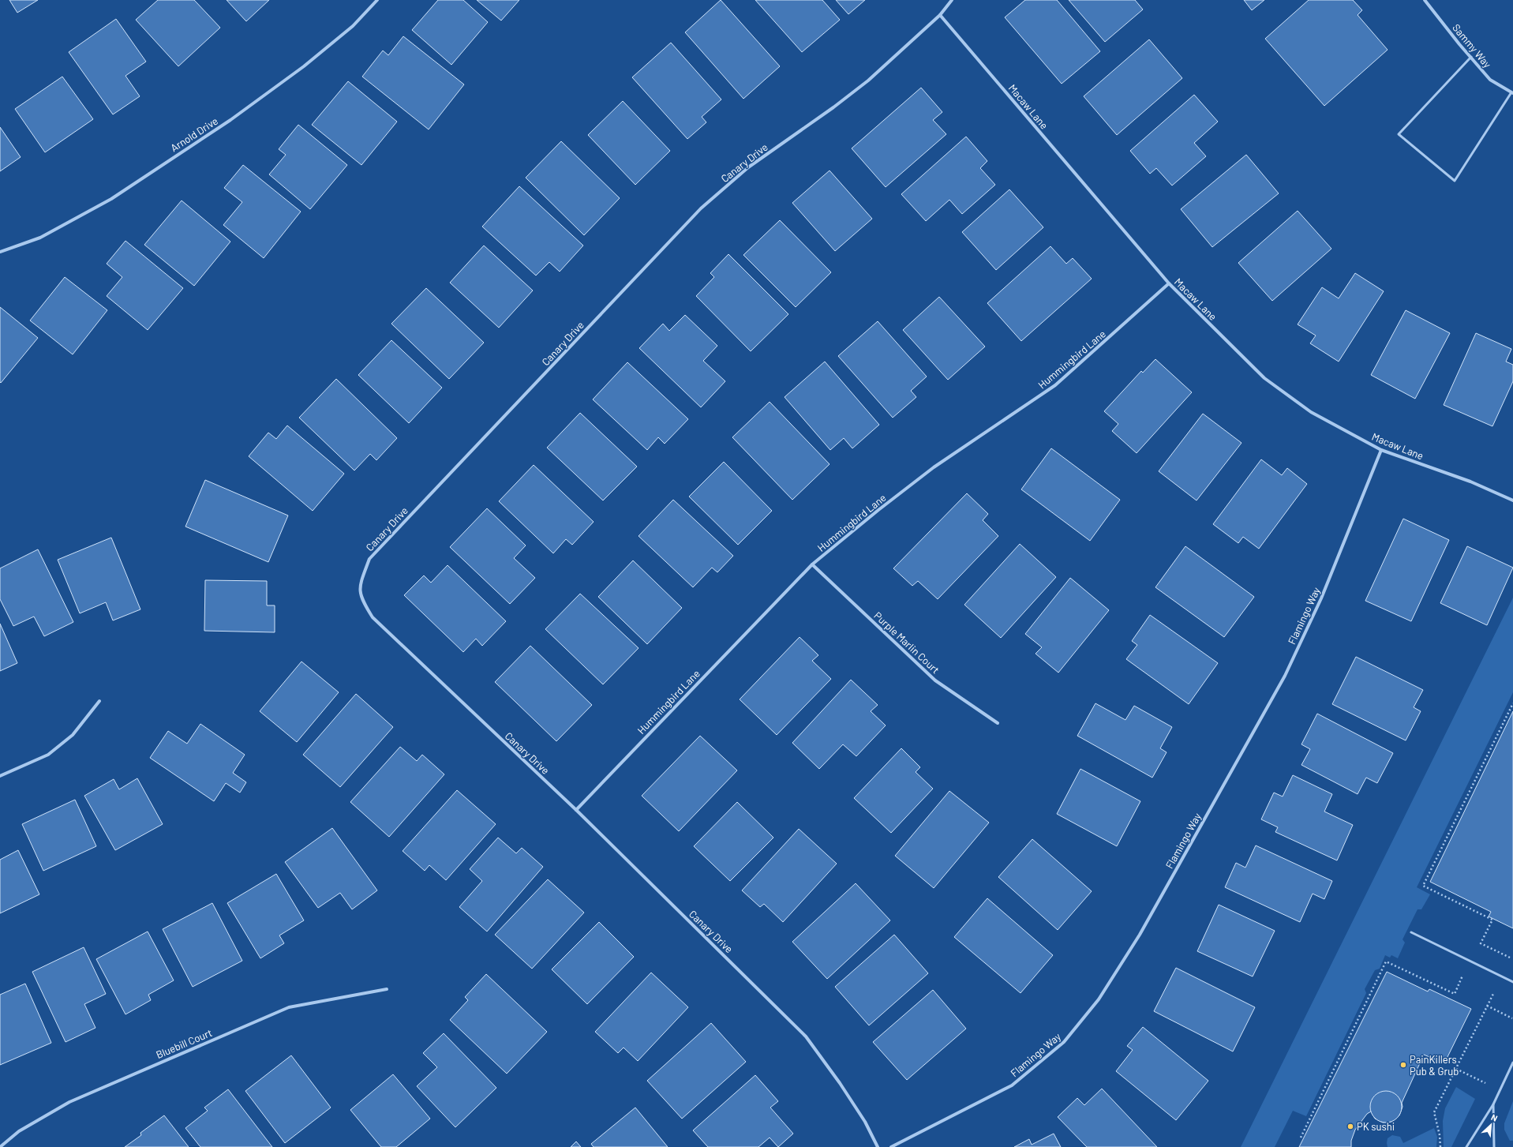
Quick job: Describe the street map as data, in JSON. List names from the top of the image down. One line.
{"streets":{"street":["Sammy Way","Macaw Lane","Arnold Drive","Canary Drive","Hummingbird Lane","Flamingo Way","Purple Marlin Court","Bluebill Court"]},"crossings":[["Macaw Lane","Canary Drive"],["Macaw Lane","Hummingbird Lane"],["Macaw Lane","Flamingo Way"],["Canary Drive","Hummingbird Lane"],["Hummingbird Lane","Purple Marlin Court"]],"places":["PainKillers Pub & Grub","PK sushi"],"north":"top right"}
